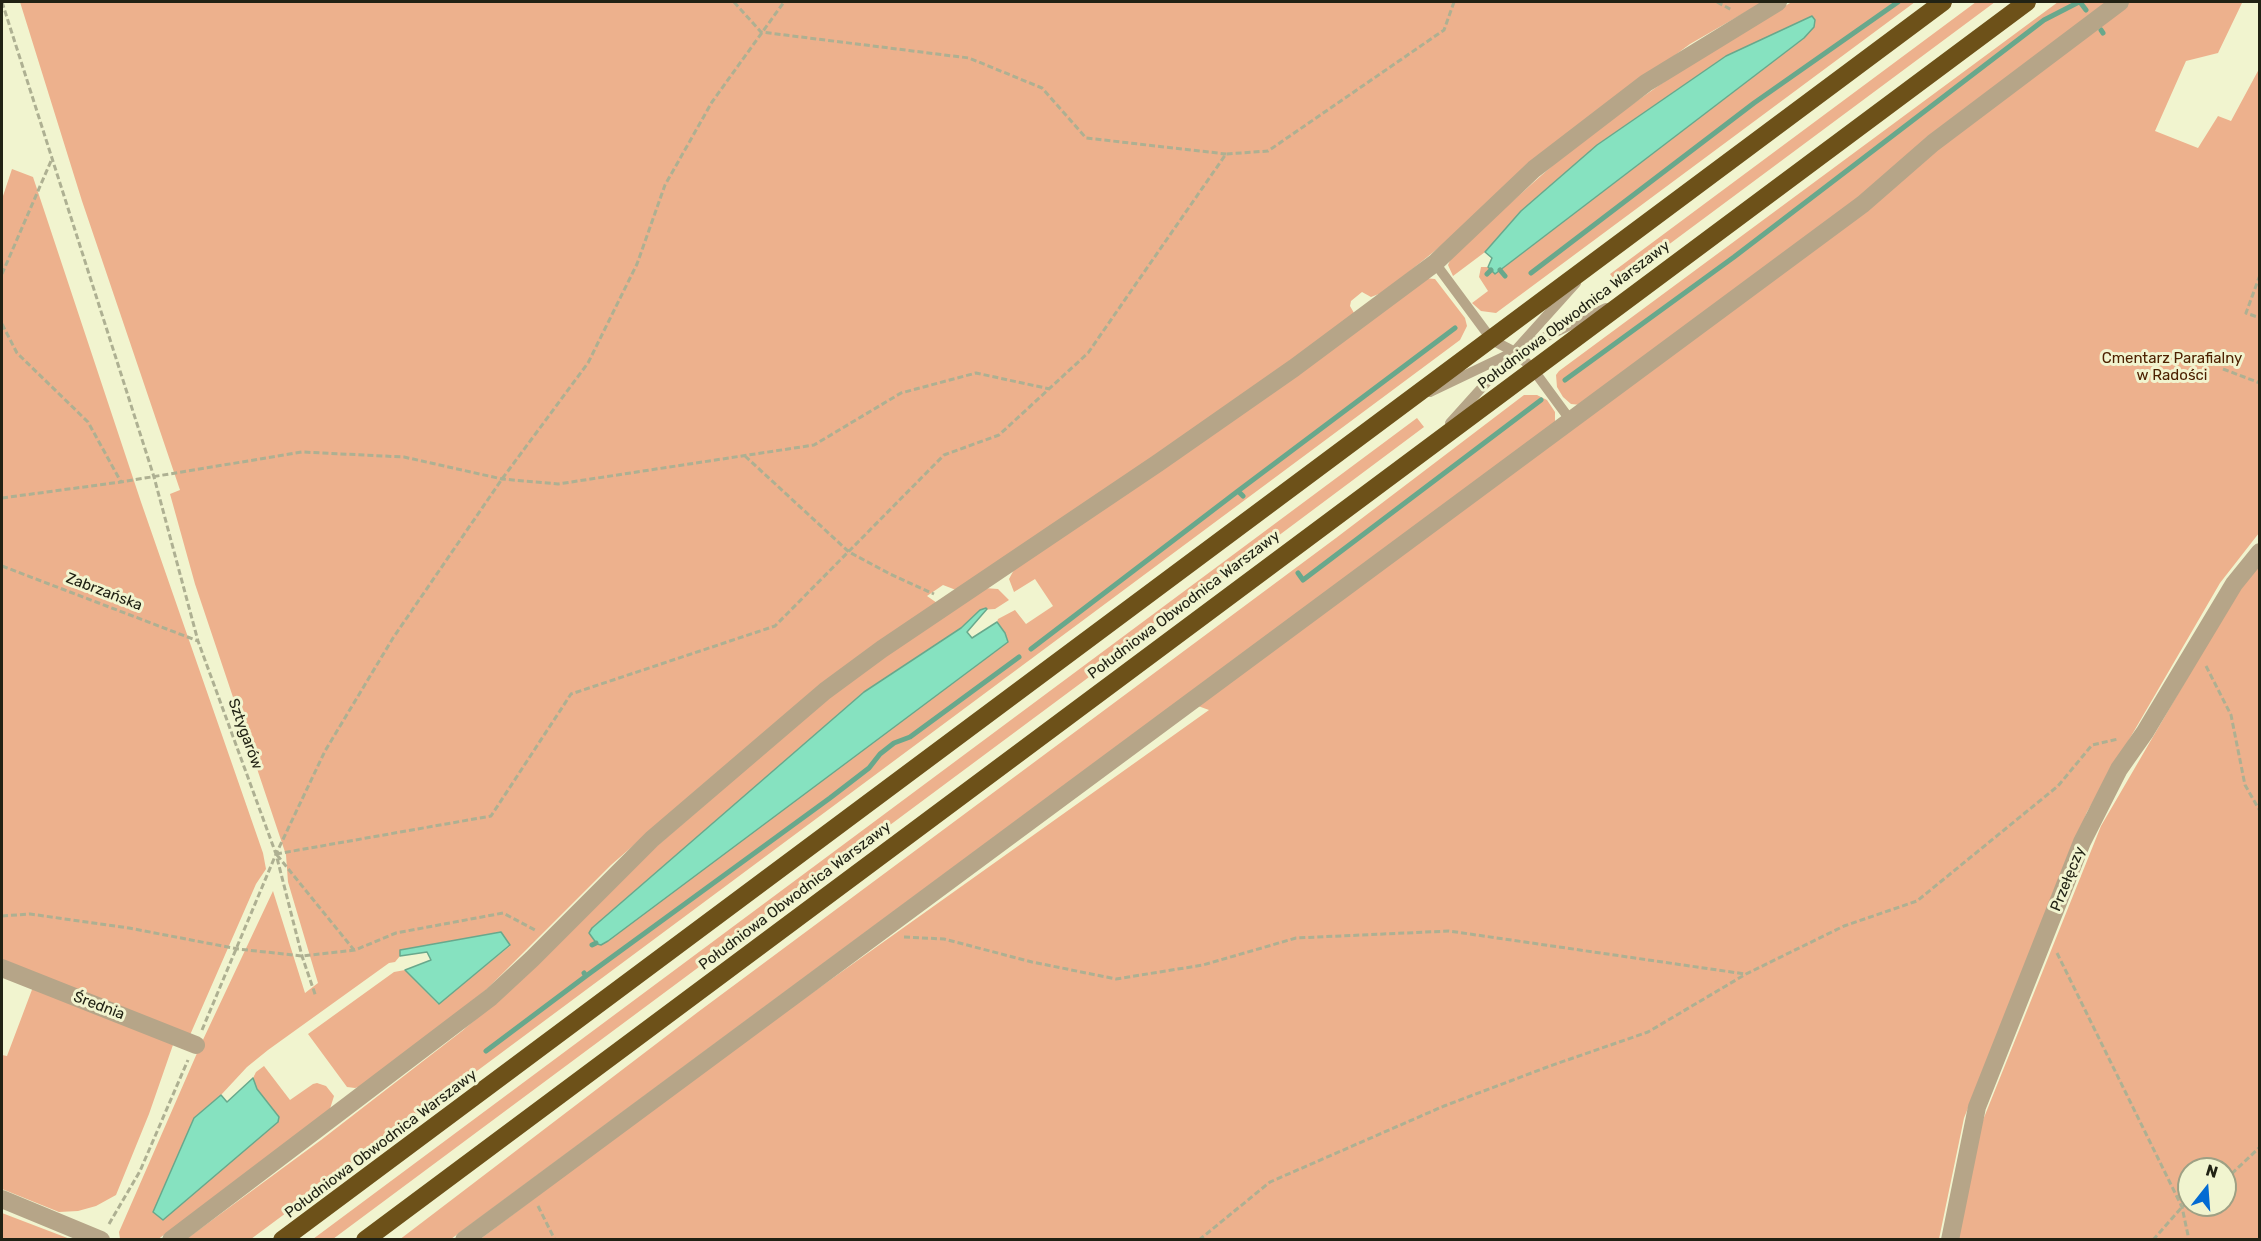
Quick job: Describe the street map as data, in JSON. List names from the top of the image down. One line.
{"streets":{"highway":["Południowa Obwodnica Warszawy"],"street":["Przełęczy","Średnia"],"path":["Zabrzańska","Sztygarów"]},"crossings":[["Zabrzańska","Sztygarów"]],"parks":["Cmentarz Parafialny w Radości"],"north":"top"}
